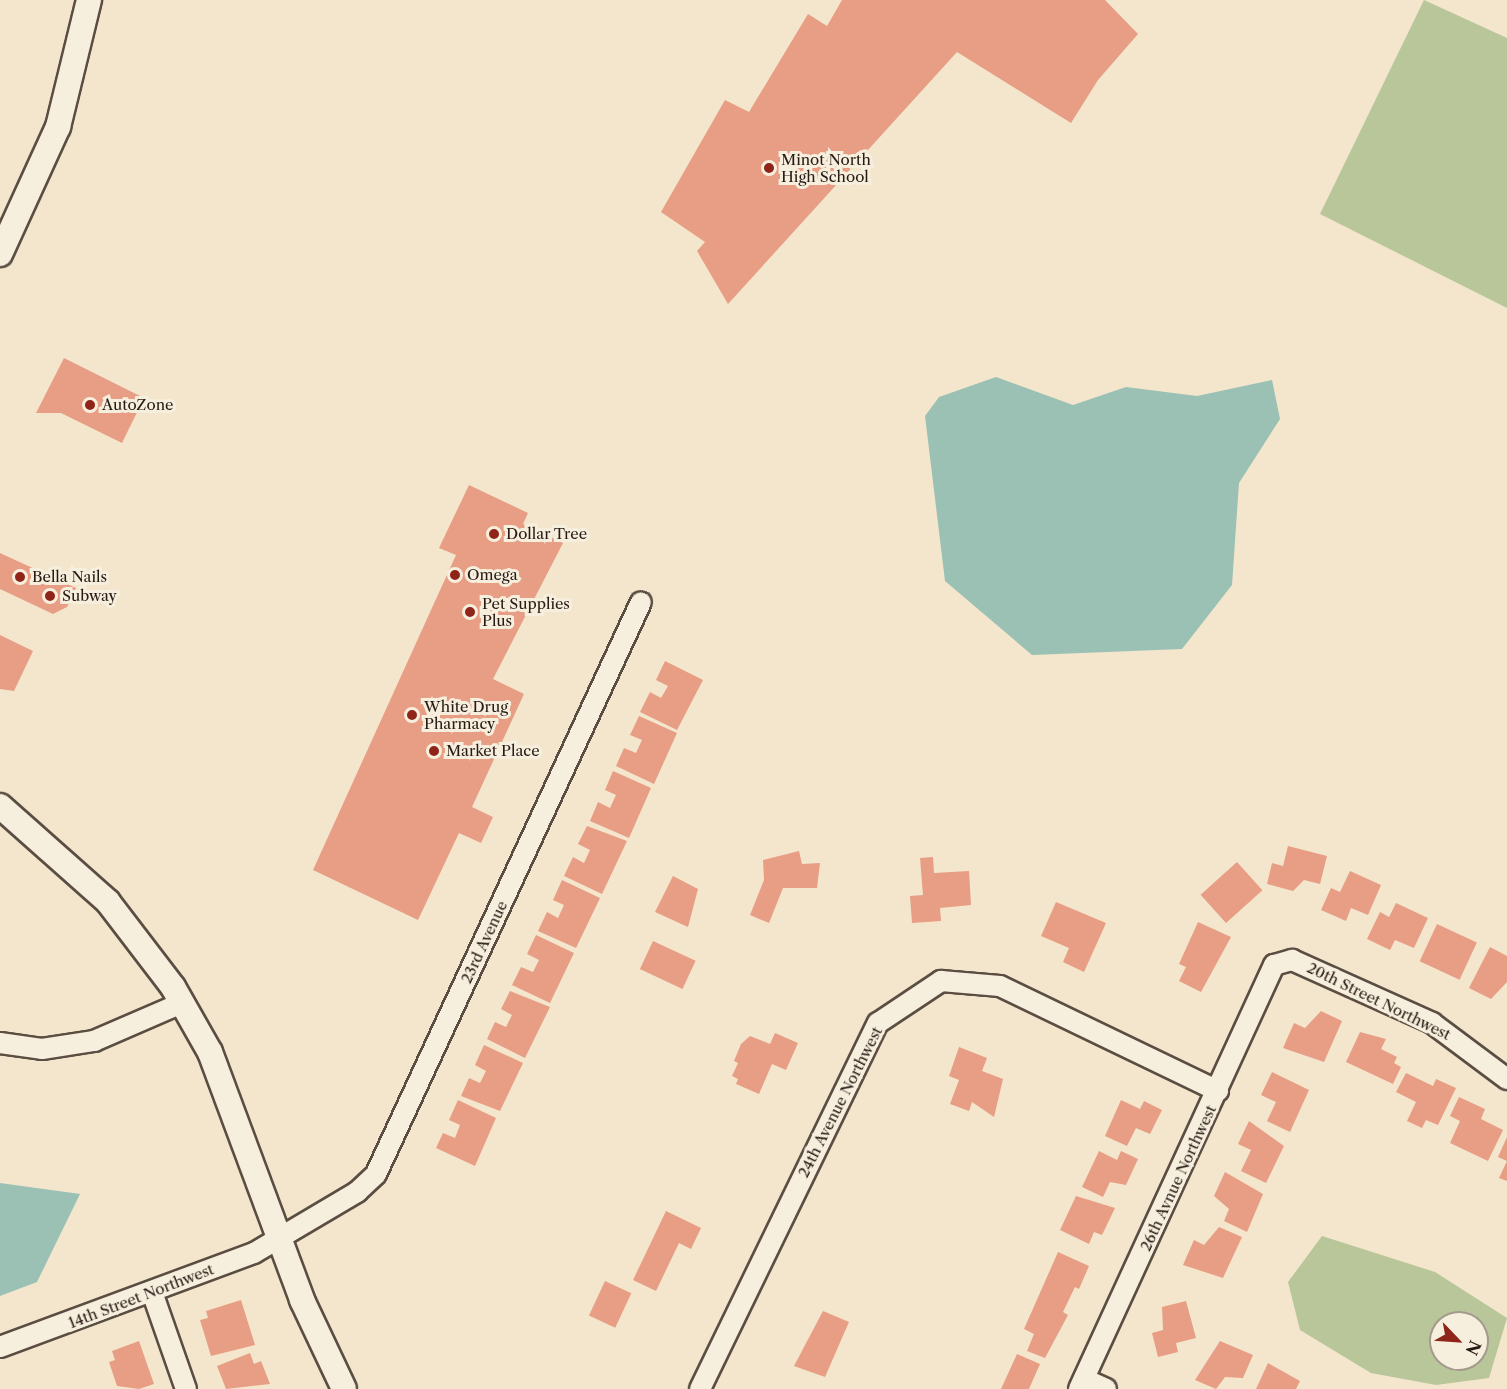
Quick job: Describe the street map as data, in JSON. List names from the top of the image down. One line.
{"streets":{"street":["23rd Avenue","20th Street Northwest","24th Avenue Northwest","26th Avnue Northwest","14th Street Northwest"]},"crossings":[["23rd Avenue","14th Street Northwest"],["20th Street Northwest","26th Avnue Northwest"],["24th Avenue Northwest","26th Avnue Northwest"]],"places":["Minot North High School","AutoZone","Dollar Tree","Omega","Bella Nails","Subway","Pet Supplies Plus","White Drug Pharmacy","Market Place"],"north":"bottom right"}
